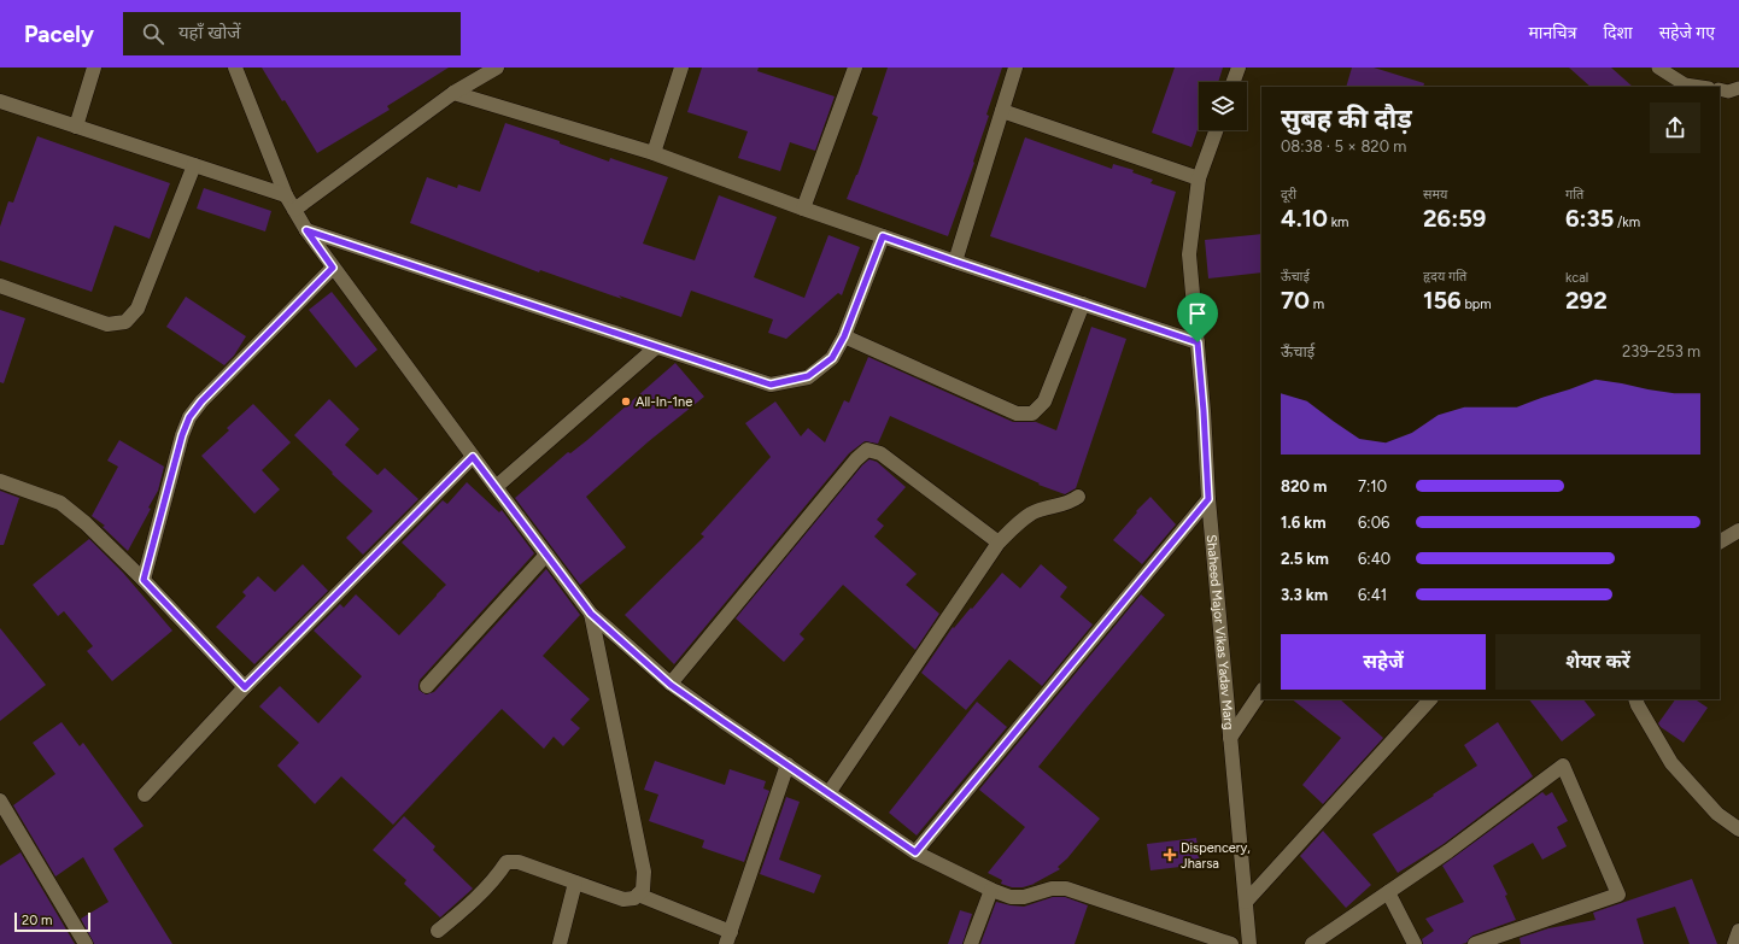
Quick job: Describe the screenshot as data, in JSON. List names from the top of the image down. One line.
{"streets":{"street":["Shaheed Major Vikas Yadav Marg"]},"places":{"other":["All-In-1ne"],"health":["Dispencery, Jharsa"]},"scale_bar":"20 m","page":{"header":"Pacely","search":"यहाँ खोजें","nav":["मानचित्र","दिशा","सहेजे गए"],"heading":["सुबह की दौड़","08:38 · 5 × 820 m"],"stats":[["दूरी","4.10 km"],["समय","26:59"],["गति","6:35 /km"],["ऊँचाई","70 m"],["हृदय गति","156 bpm"],["kcal","292"]],"chart":["ऊँचाई","239–253 m"],"list":[{"name":"820 m","note":"7:10"},{"name":"1.6 km","note":"6:06"},{"name":"2.5 km","note":"6:40"},{"name":"3.3 km","note":"6:41"}],"buttons":["सहेजें","शेयर करें"],"scale":"20 m"}}
